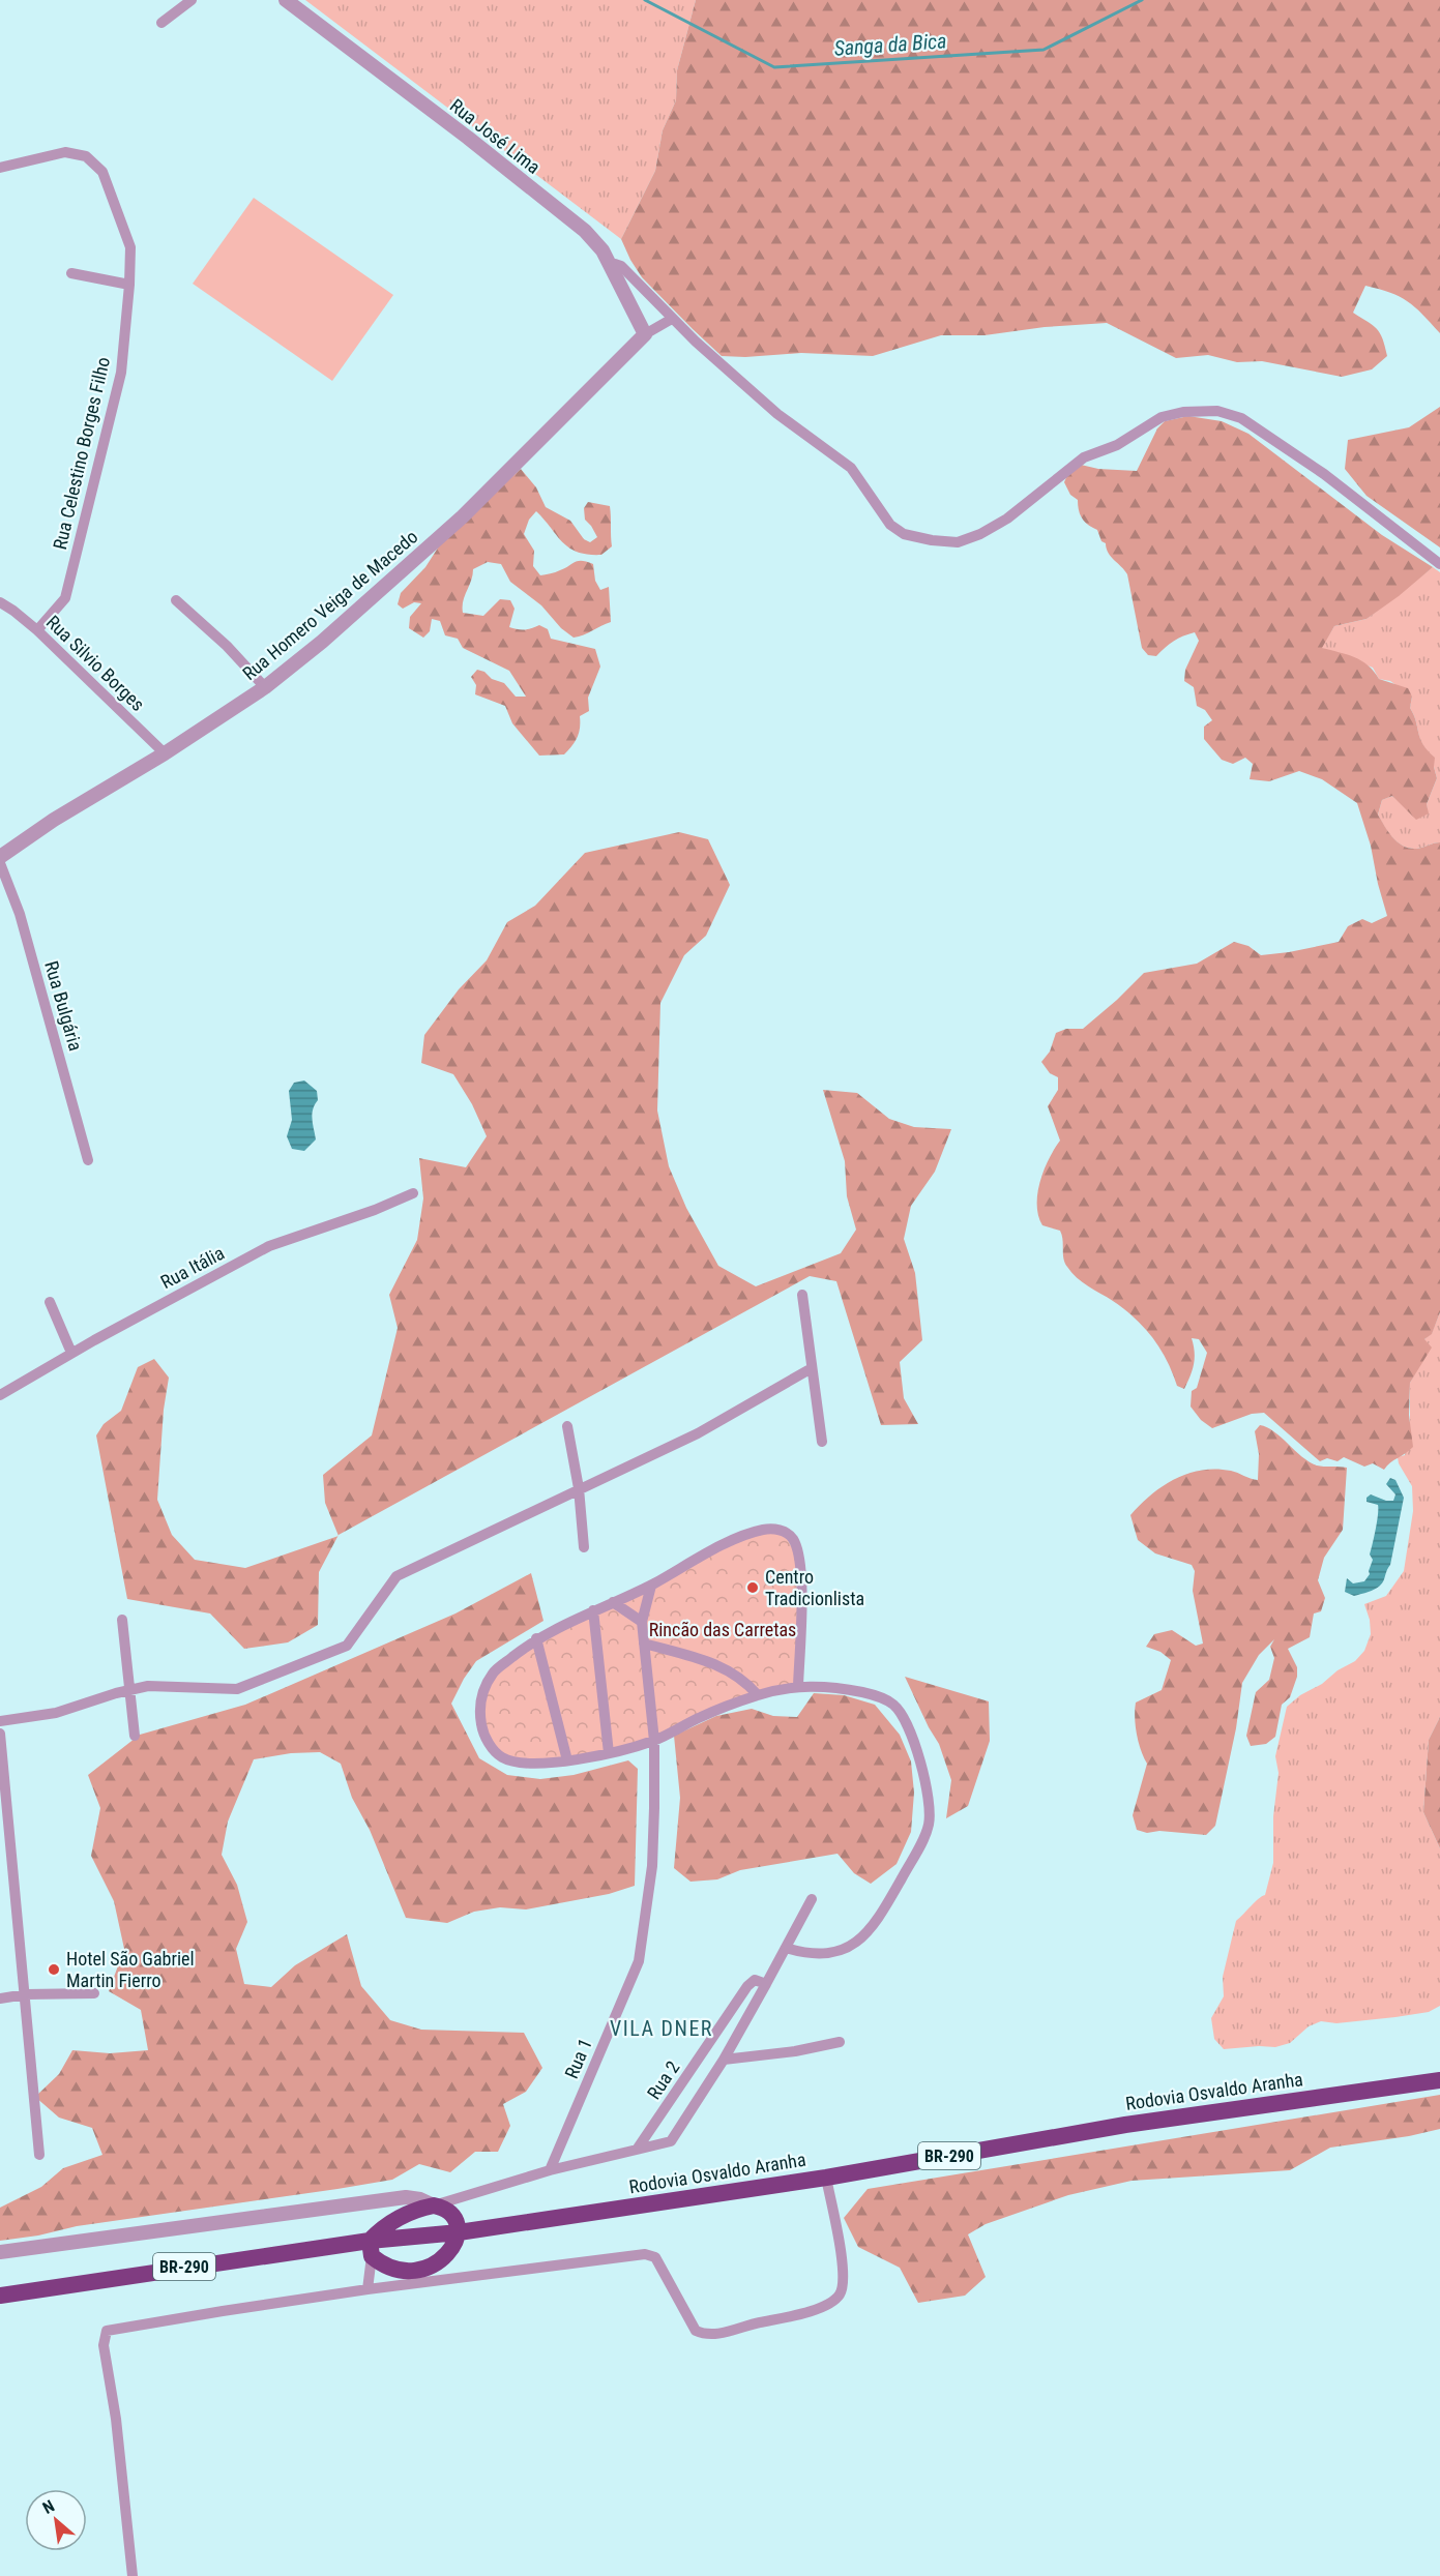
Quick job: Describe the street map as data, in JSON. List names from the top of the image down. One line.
{"streets":{"highway":["Rodovia Osvaldo Aranha","BR-290"],"street":["Rua José Lima","Rua Celestino Borges Filho","Rua Homero Veiga de Macedo","Rua Silvio Borges","Rua Bulgária","Rua Itália","Rua 1","Rua 2"]},"crossings":[["Rua José Lima","Rua Homero Veiga de Macedo"],["Rua Celestino Borges Filho","Rua Silvio Borges"],["Rua Homero Veiga de Macedo","Rua Silvio Borges"],["Rua 1","Rua 2"]],"districts":["VILA DNER"],"water":["Sanga da Bica"],"parks":["Rincão das Carretas"],"places":["Centro Tradicionlista","Hotel São Gabriel Martin Fierro"],"north":"top left"}
